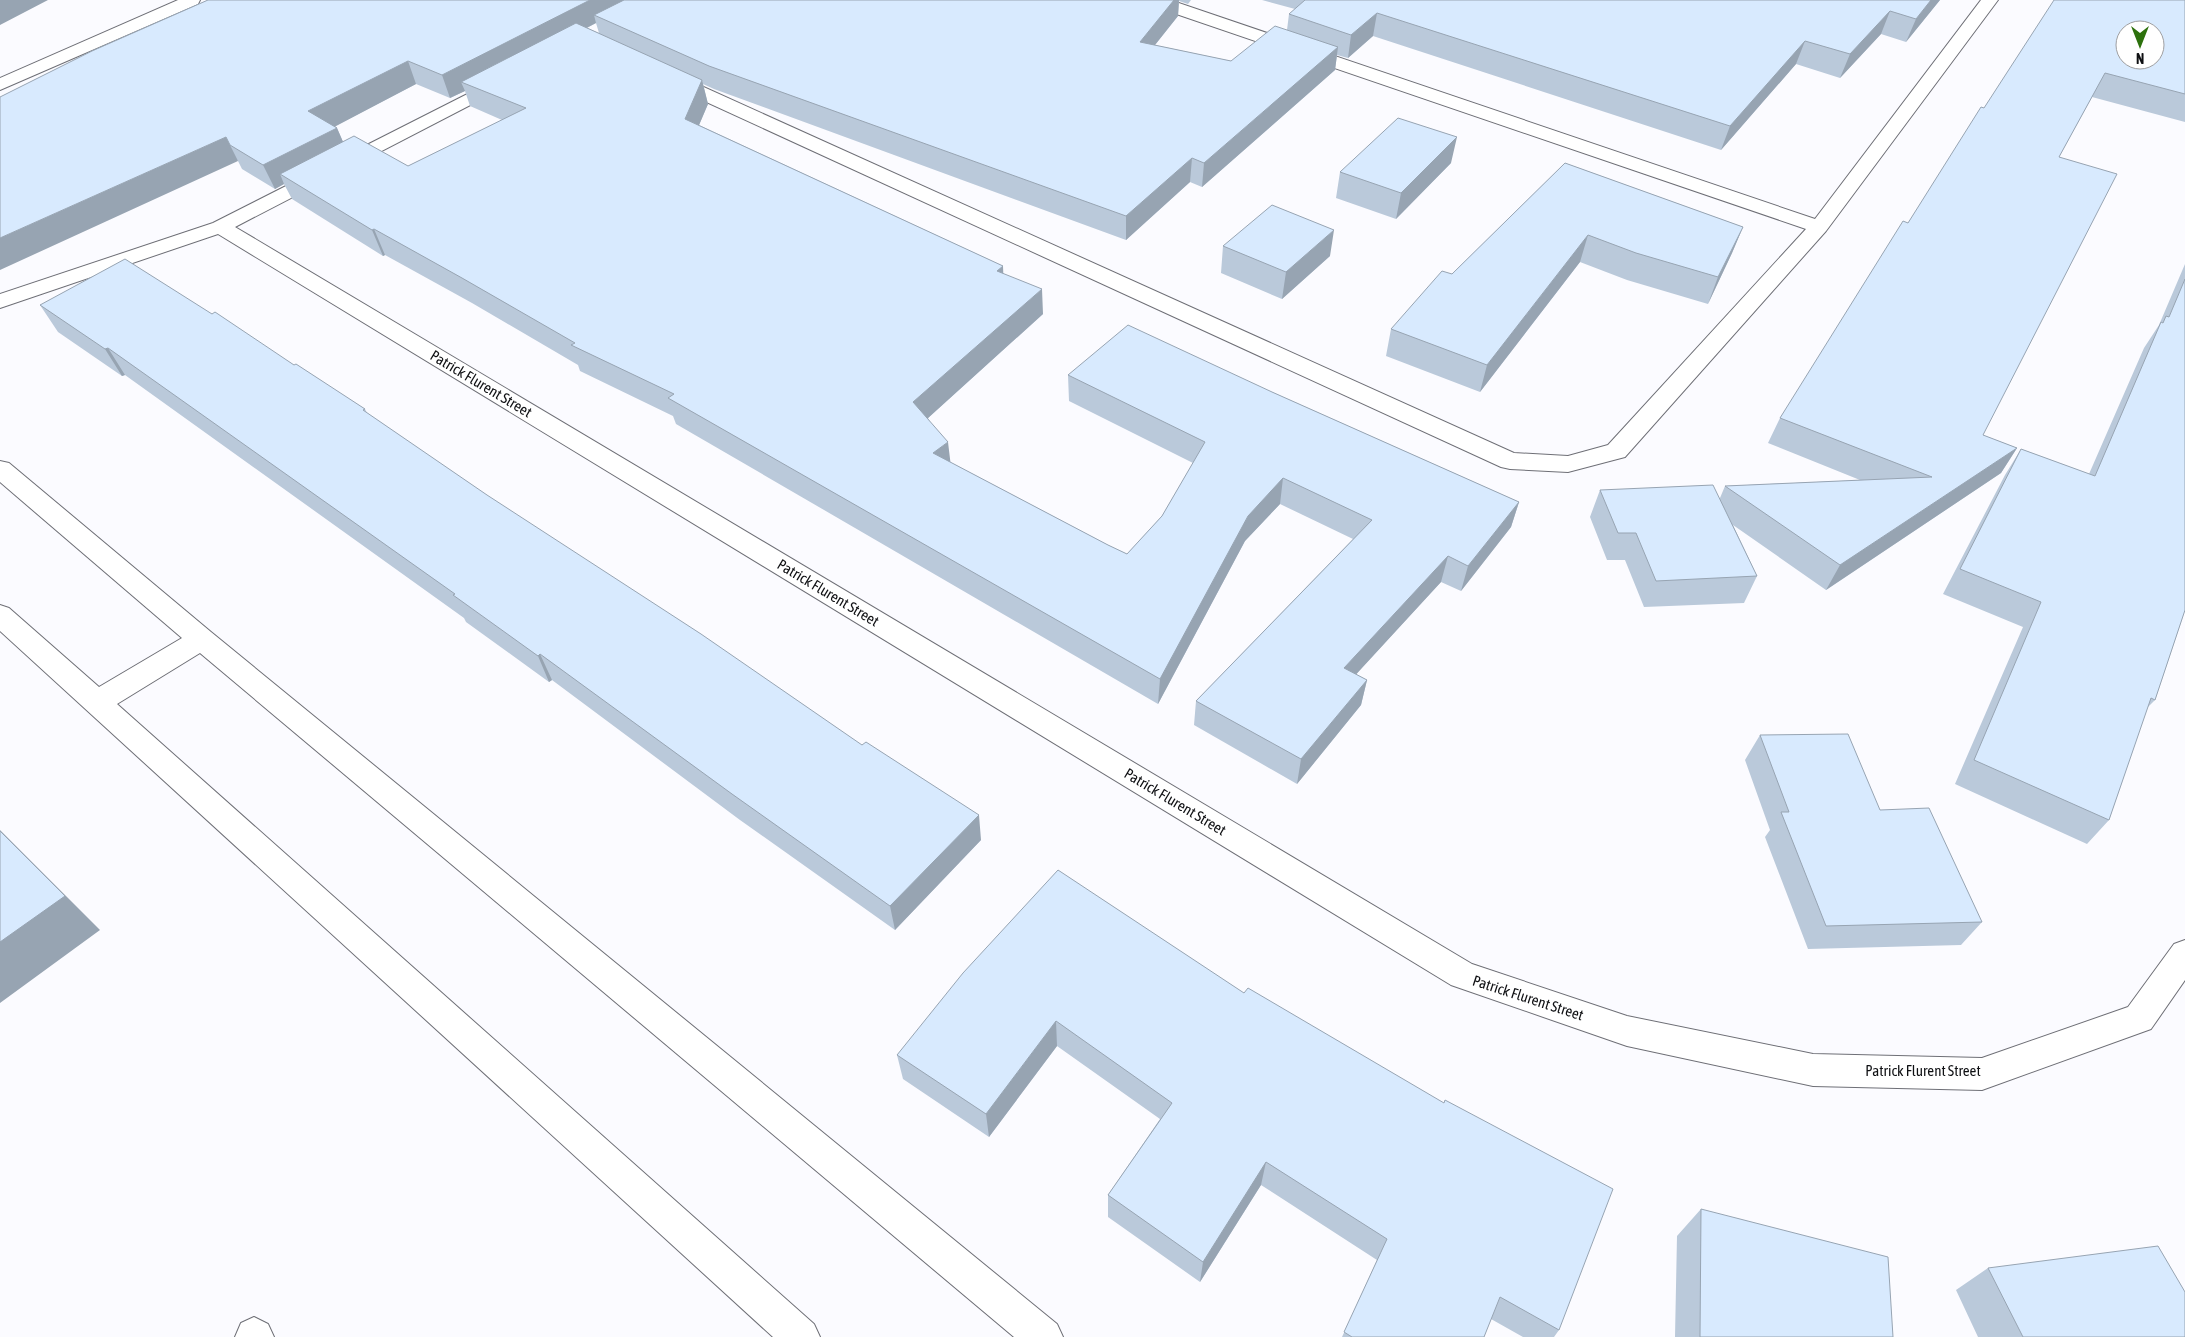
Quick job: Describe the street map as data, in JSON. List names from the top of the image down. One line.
{"streets":{"street":["Patrick Flurent Street"]},"north":"bottom"}
